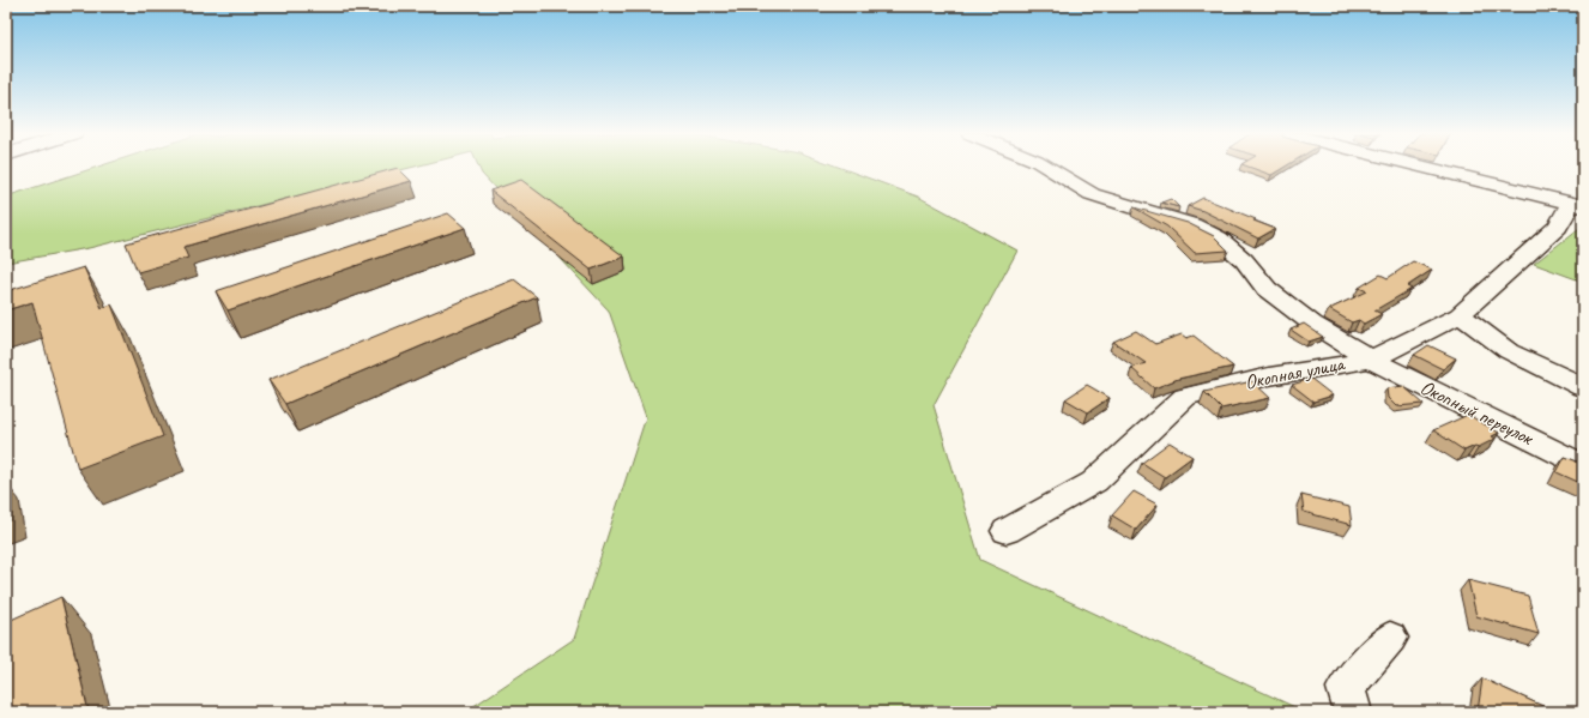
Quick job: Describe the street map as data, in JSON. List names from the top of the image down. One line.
{"streets":{"street":["Окопная улица","Окопный переулок"]},"crossings":[["Окопная улица","Окопный переулок"]]}
